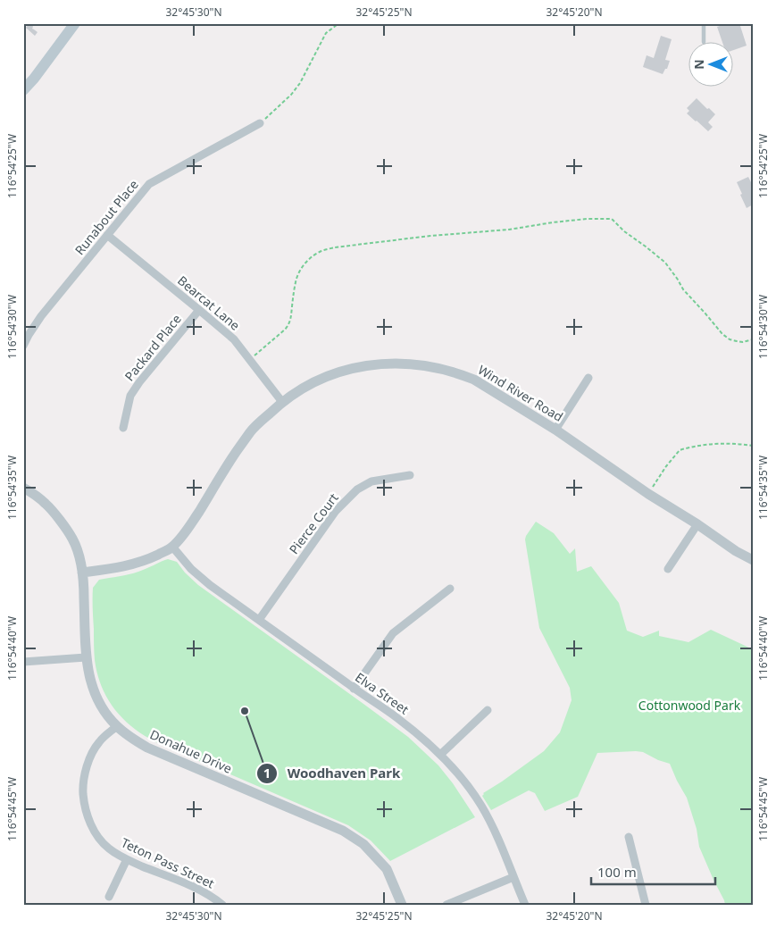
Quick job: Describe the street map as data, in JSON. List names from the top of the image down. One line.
{"streets":{"street":["Runabout Place","Bearcat Lane","Packard Place","Wind River Road","Pierce Court","Elva Street","Donahue Drive","Teton Pass Street"]},"crossings":[["Runabout Place","Bearcat Lane"],["Bearcat Lane","Packard Place"],["Bearcat Lane","Wind River Road"],["Wind River Road","Elva Street"],["Wind River Road","Donahue Drive"],["Pierce Court","Elva Street"],["Donahue Drive","Teton Pass Street"]],"parks":["Cottonwood Park"],"places":["Woodhaven Park"],"scale_bar":"100 m","north":"left","coordinates":["32°45'30\"N","32°45'25\"N","32°45'20\"N","116°54'25\"W","116°54'30\"W","116°54'35\"W","116°54'40\"W","116°54'45\"W"]}
